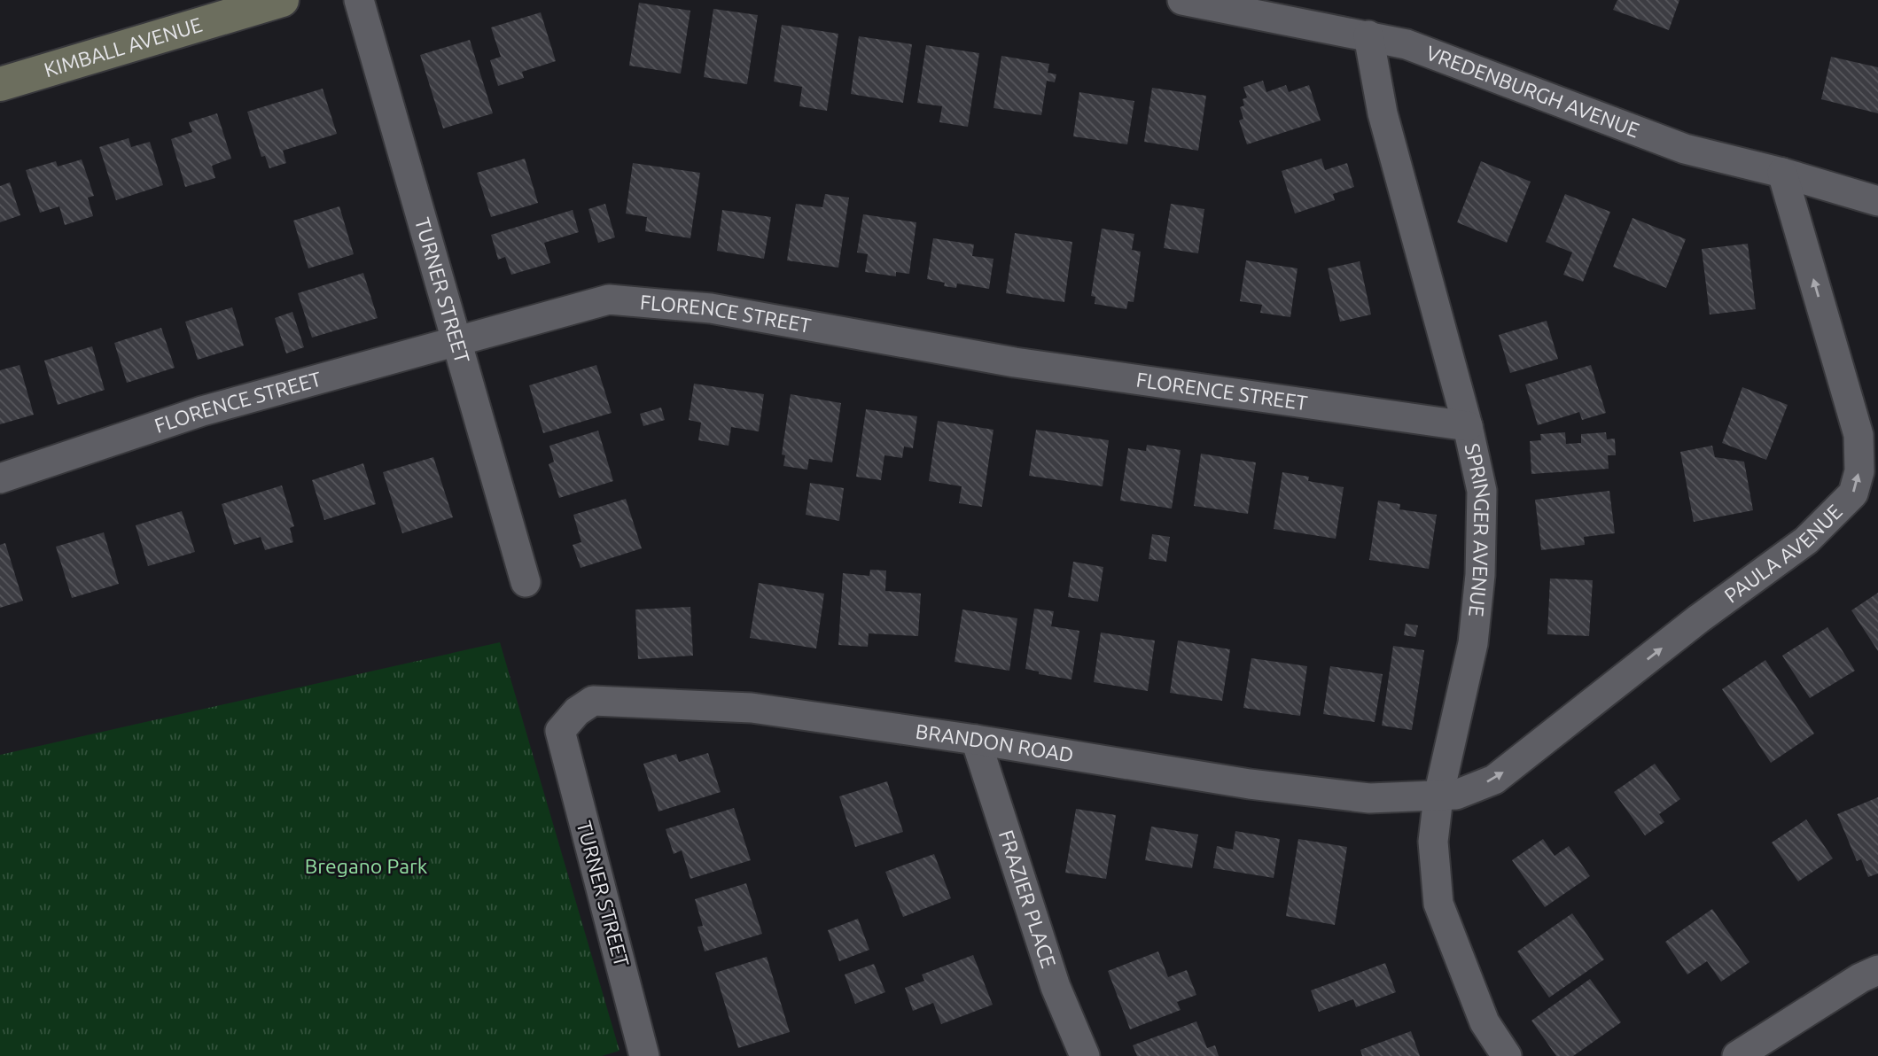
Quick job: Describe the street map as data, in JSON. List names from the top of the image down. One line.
{"streets":{"street":["KIMBALL AVENUE","VREDENBURGH AVENUE","TURNER STREET","FLORENCE STREET","SPRINGER AVENUE","PAULA AVENUE","BRANDON ROAD","FRAZIER PLACE"]},"crossings":[["VREDENBURGH AVENUE","SPRINGER AVENUE"],["VREDENBURGH AVENUE","PAULA AVENUE"],["TURNER STREET","FLORENCE STREET"],["TURNER STREET","BRANDON ROAD"],["FLORENCE STREET","SPRINGER AVENUE"],["SPRINGER AVENUE","PAULA AVENUE"],["SPRINGER AVENUE","BRANDON ROAD"],["PAULA AVENUE","BRANDON ROAD"],["BRANDON ROAD","FRAZIER PLACE"]],"one_way":["PAULA AVENUE"],"parks":["Bregano Park"]}
